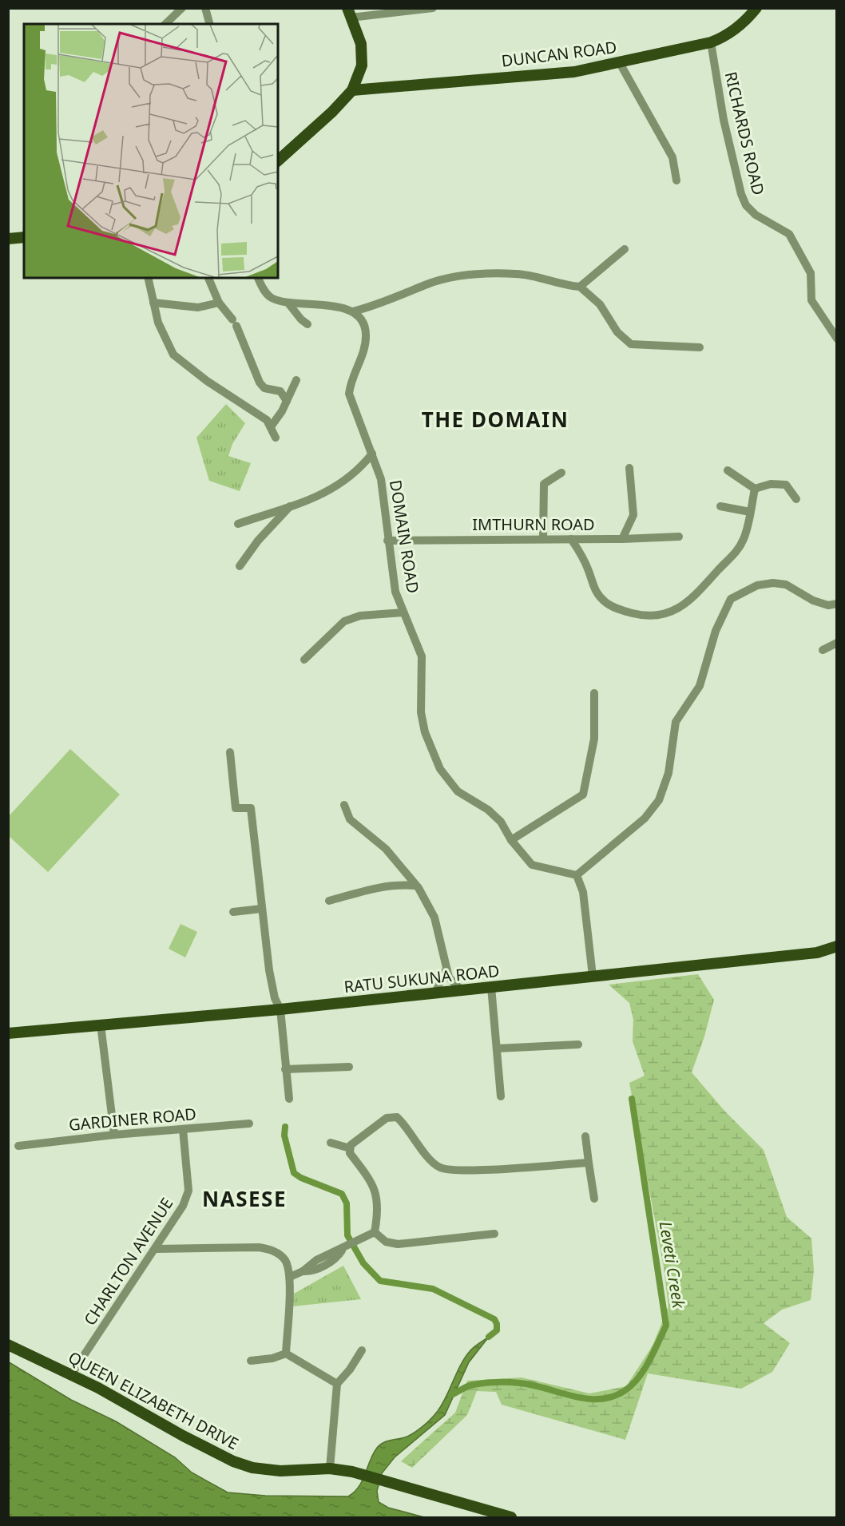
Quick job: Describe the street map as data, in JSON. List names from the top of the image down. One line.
{"streets":{"main road":["DUNCAN ROAD","RATU SUKUNA ROAD","QUEEN ELIZABETH DRIVE"],"street":["RICHARDS ROAD","IMTHURN ROAD","DOMAIN ROAD","GARDINER ROAD","CHARLTON AVENUE"]},"crossings":[["DUNCAN ROAD","RICHARDS ROAD"],["IMTHURN ROAD","DOMAIN ROAD"],["GARDINER ROAD","CHARLTON AVENUE"],["CHARLTON AVENUE","QUEEN ELIZABETH DRIVE"]],"districts":["THE DOMAIN","NASESE"],"water":["Leveti Creek"]}
